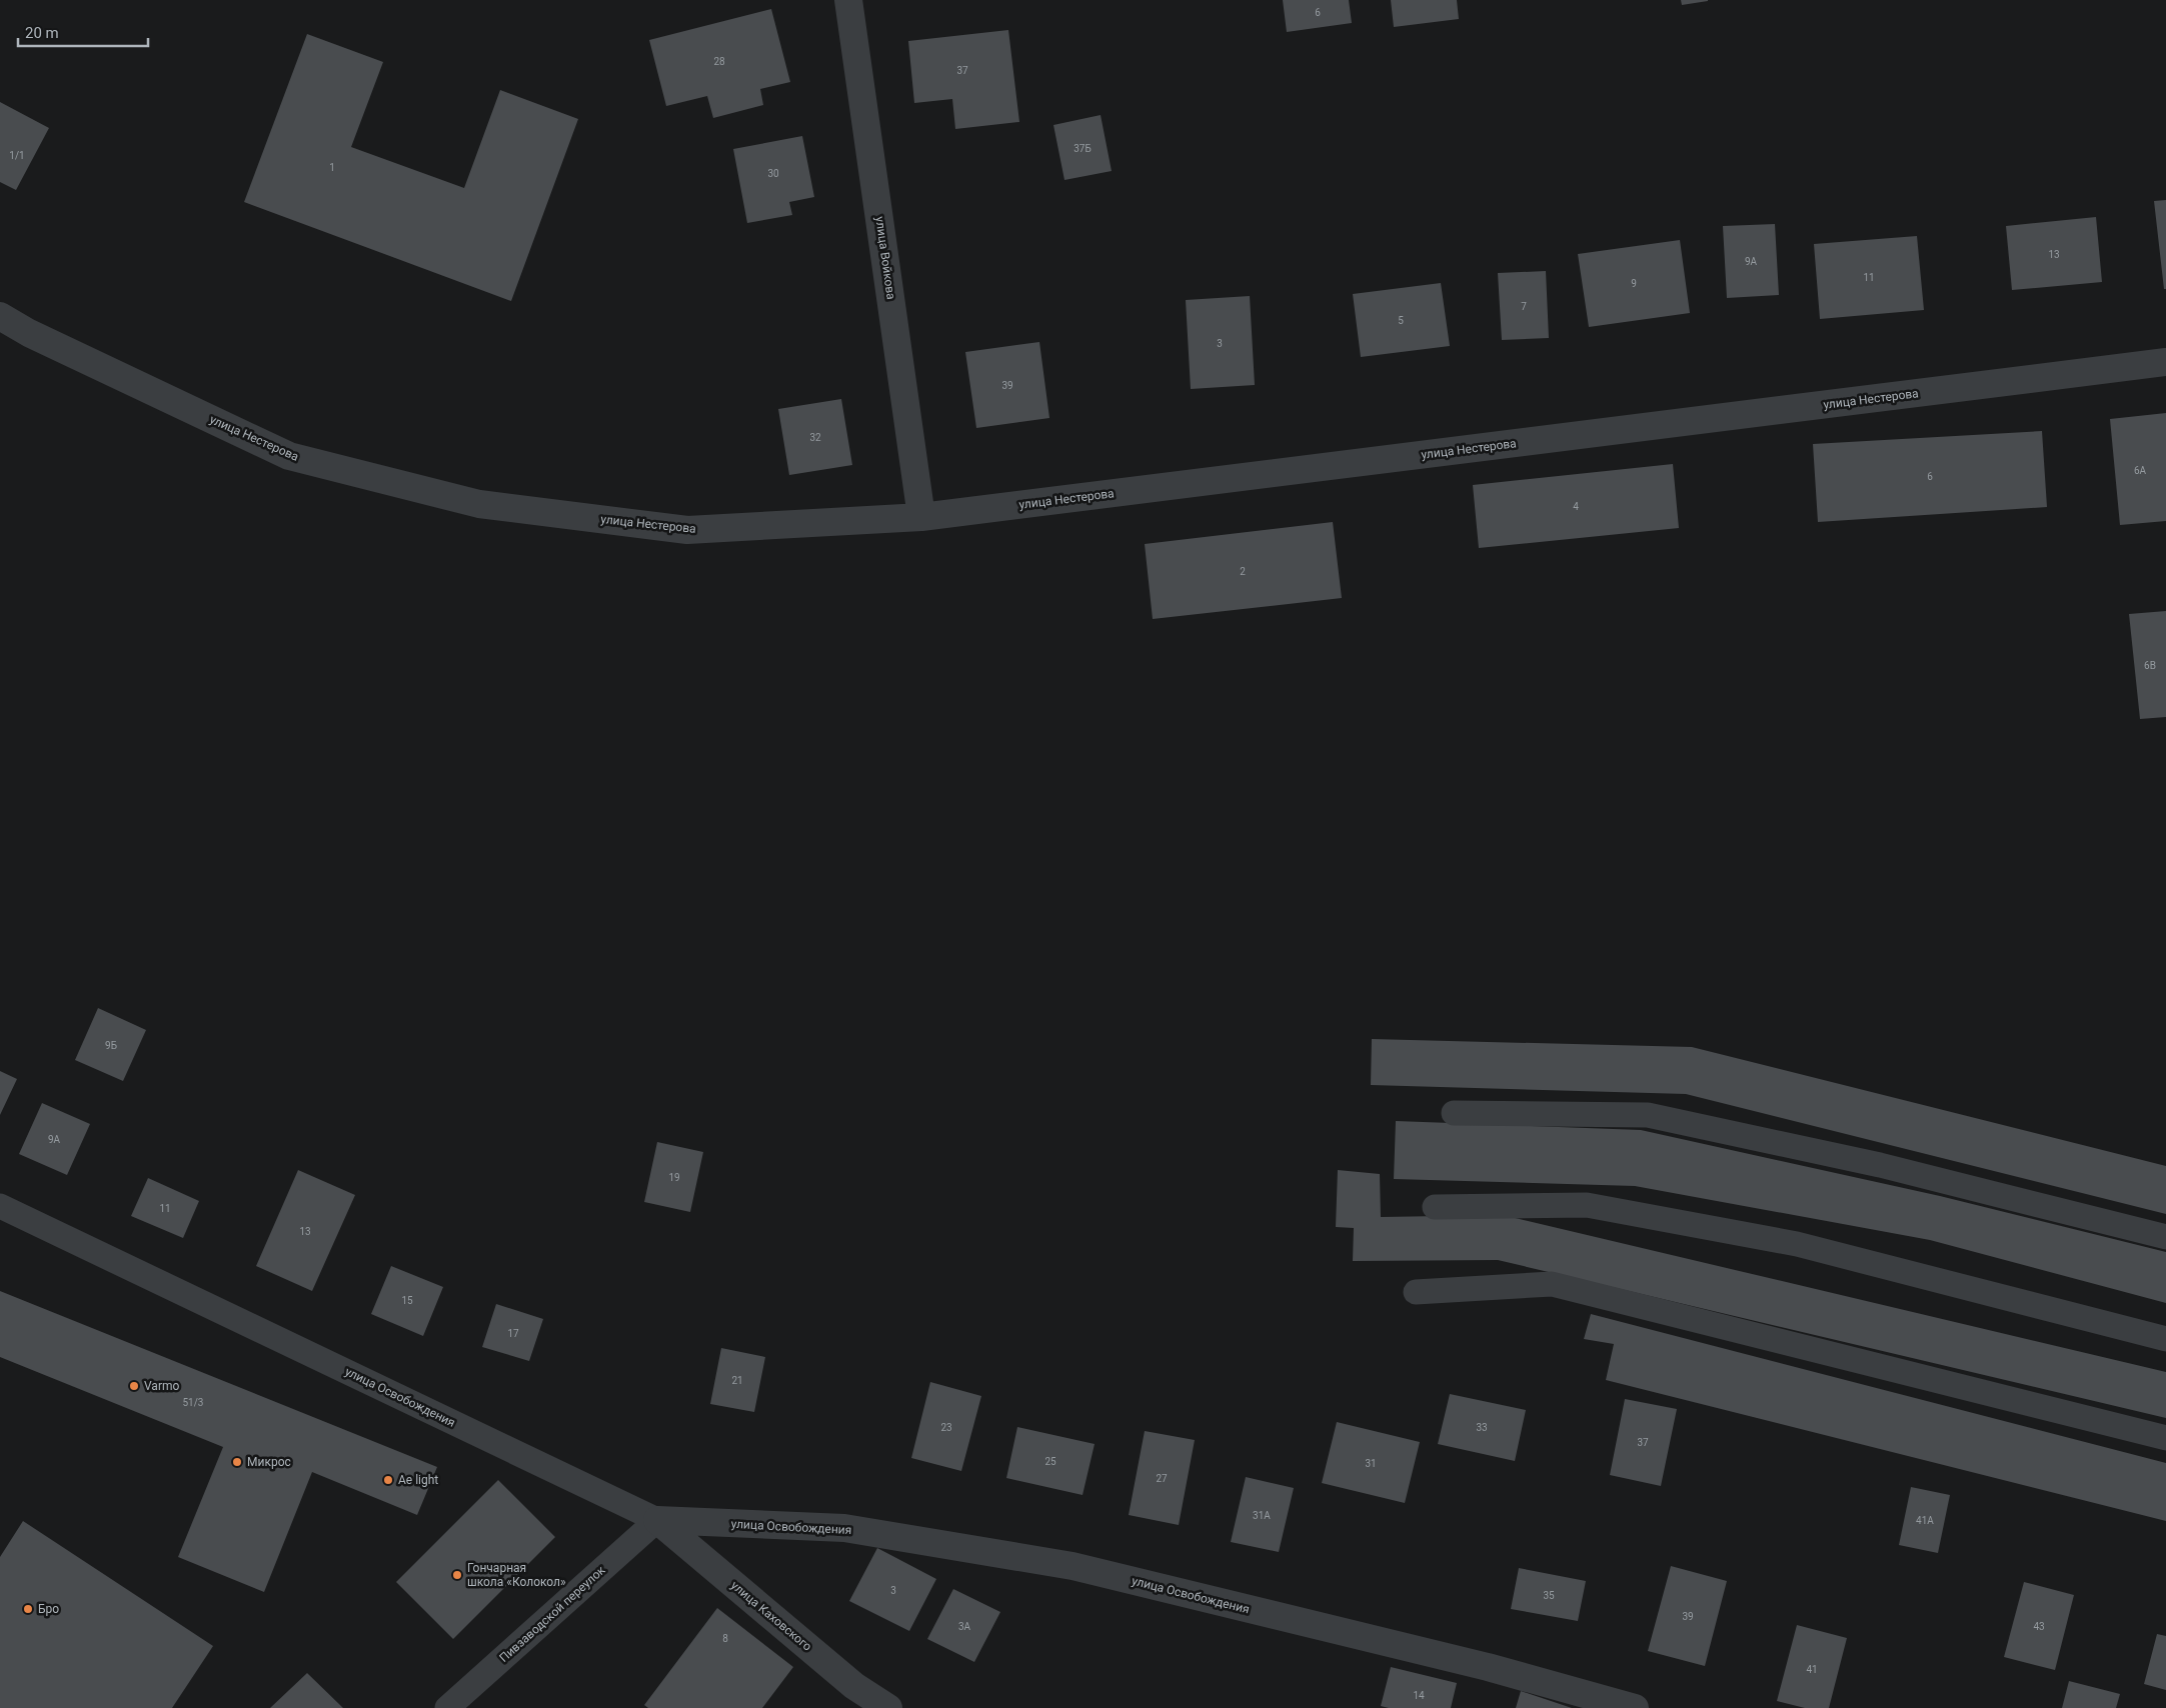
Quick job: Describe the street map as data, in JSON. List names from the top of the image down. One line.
{"streets":{"street":["улица Войкова","улица Нестерова","улица Освобождения","улица Каховского"],"lane":["Пивзаводской переулок"]},"crossings":[["улица Войкова","улица Нестерова"],["улица Освобождения","Пивзаводской переулок"],["улица Освобождения","улица Каховского"],["Пивзаводской переулок","улица Каховского"]],"places":["Varmo","Микрос","Ae light","Гончарная школа «Колокол»","Бро"],"house_numbers":["6","28","37","37Б","1/1","1","30","13","9А","11","9","7","5","3","39","32","6А","6","4","2","6В","9Б","9А","19","11","13","15","17","21","51/3","23","33","37","25","31","27","31А","41А","3","35","39","3А","43","8","41","14"],"scale_bar":"20 m"}
